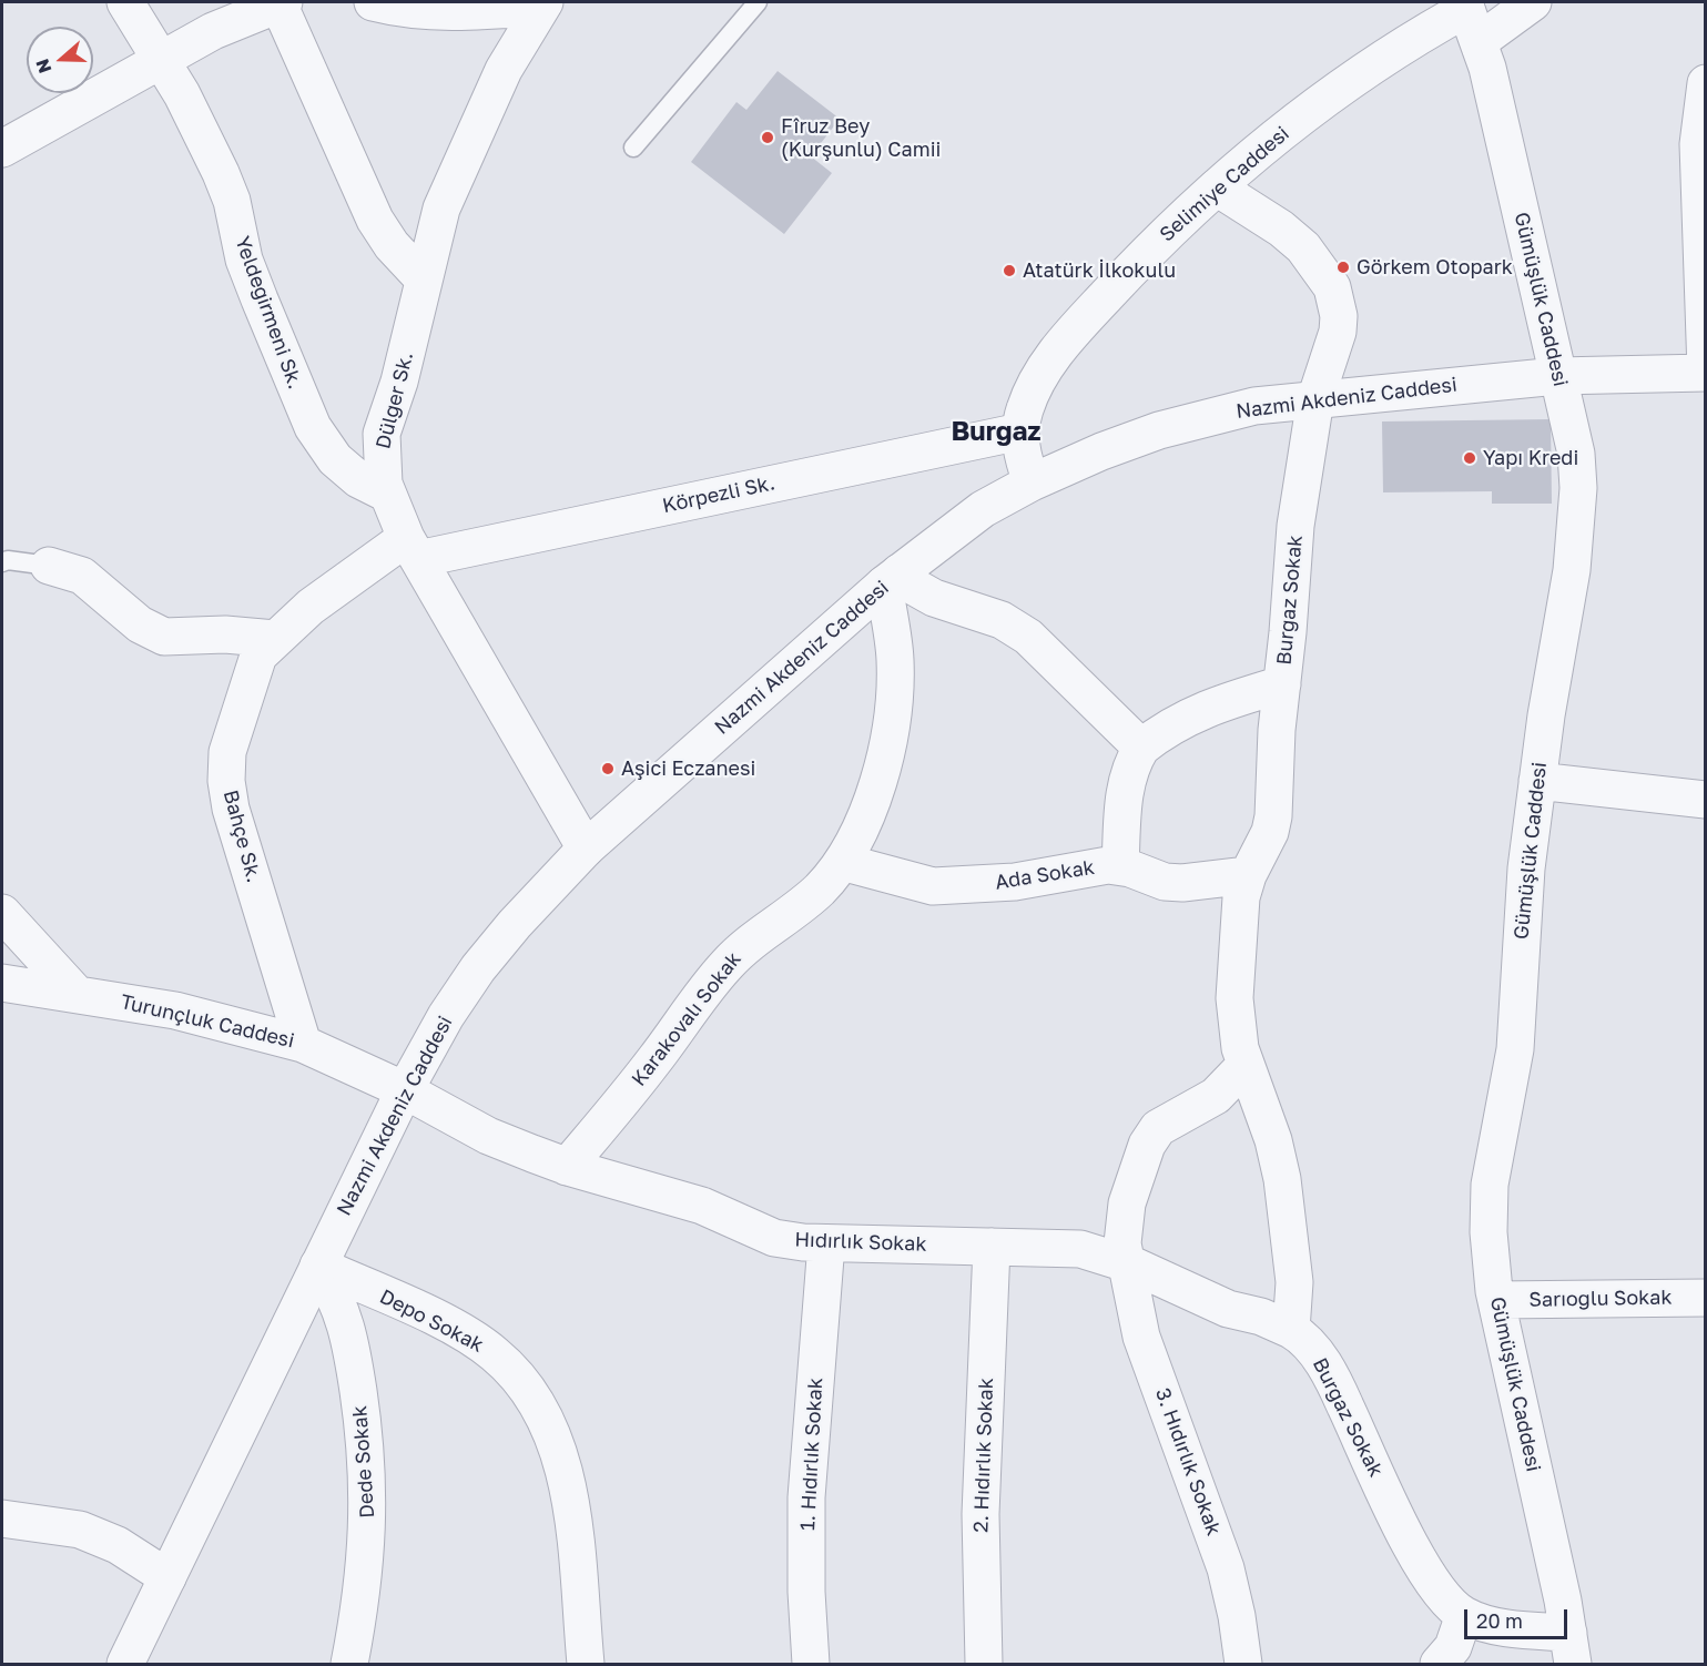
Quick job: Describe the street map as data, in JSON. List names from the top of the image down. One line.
{"streets":{"street":["Selimiye Caddesi","Gümüşlük Caddesi","Yeldeğirmeni Sk.","Nazmi Akdeniz Caddesi","Dülger Sk.","Körpezli Sk.","Burgaz Sokak","Bahçe Sk.","Ada Sokak","Karakovalı Sokak","Turunçluk Caddesi","Hıdırlık Sokak","Sarıoğlu Sokak","Depo Sokak","1. Hıdırlık Sokak","2. Hıdırlık Sokak","Dede Sokak","3. Hıdırlık Sokak"]},"crossings":[["Selimiye Caddesi","Gümüşlük Caddesi"],["Selimiye Caddesi","Nazmi Akdeniz Caddesi"],["Selimiye Caddesi","Körpezli Sk."],["Selimiye Caddesi","Burgaz Sokak"],["Gümüşlük Caddesi","Nazmi Akdeniz Caddesi"],["Gümüşlük Caddesi","Burgaz Sokak"],["Gümüşlük Caddesi","Sarıoğlu Sokak"],["Yeldeğirmeni Sk.","Dülger Sk."],["Nazmi Akdeniz Caddesi","Dülger Sk."],["Nazmi Akdeniz Caddesi","Burgaz Sokak"],["Nazmi Akdeniz Caddesi","Karakovalı Sokak"],["Nazmi Akdeniz Caddesi","Turunçluk Caddesi"],["Nazmi Akdeniz Caddesi","Hıdırlık Sokak"],["Nazmi Akdeniz Caddesi","Depo Sokak"],["Nazmi Akdeniz Caddesi","Dede Sokak"],["Dülger Sk.","Körpezli Sk."],["Dülger Sk.","Bahçe Sk."],["Körpezli Sk.","Bahçe Sk."],["Burgaz Sokak","Ada Sokak"],["Burgaz Sokak","Hıdırlık Sokak"],["Bahçe Sk.","Turunçluk Caddesi"],["Ada Sokak","Karakovalı Sokak"],["Karakovalı Sokak","Hıdırlık Sokak"],["Turunçluk Caddesi","Hıdırlık Sokak"],["Hıdırlık Sokak","1. Hıdırlık Sokak"],["Hıdırlık Sokak","2. Hıdırlık Sokak"],["Hıdırlık Sokak","3. Hıdırlık Sokak"],["Depo Sokak","Dede Sokak"]],"districts":["Burgaz"],"places":["Fîruz Bey (Kurşunlu) Camii","Görkem Otopark","Atatürk İlkokulu","Yapı Kredi","Aşici Eczanesi"],"scale_bar":"20 m","north":"left"}
